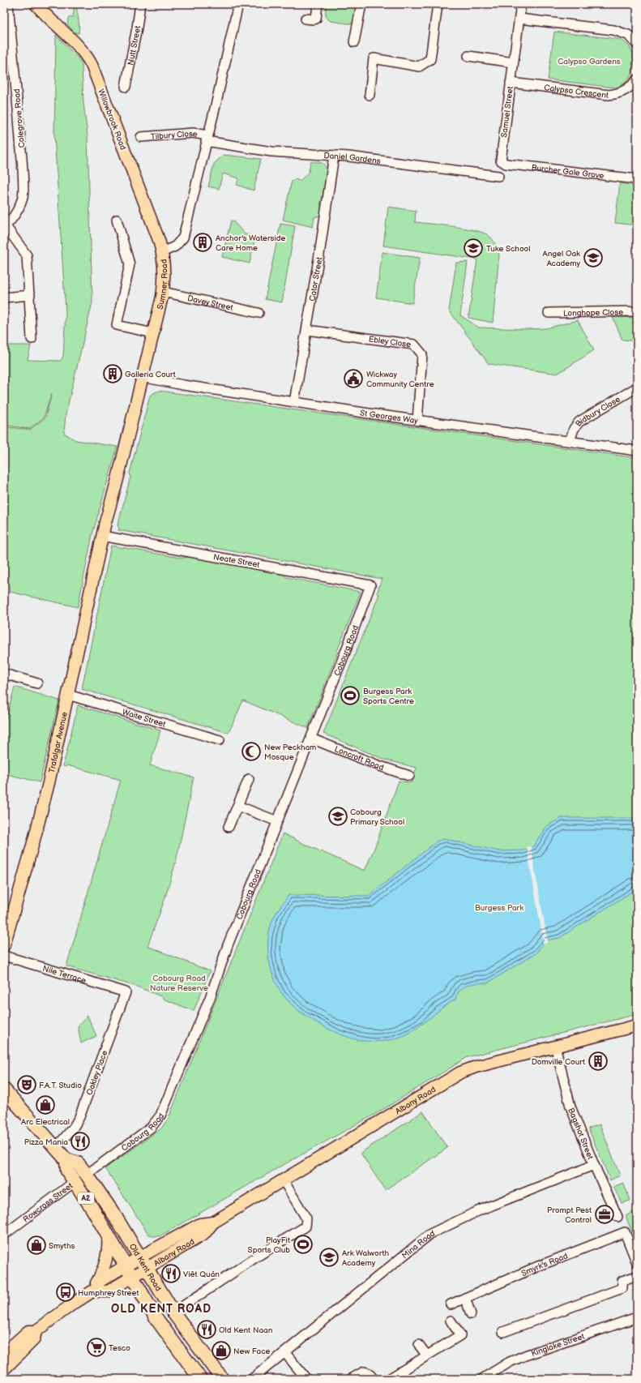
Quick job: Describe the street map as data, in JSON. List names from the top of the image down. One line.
{"streets":{"highway":["A2","Old Kent Road"],"main road":["Willowbrook Road","Sumner Road","Trafalgar Avenue","Albany Road"],"street":["Nutt Street","Calypso Crescent","Samuel Street","Colegrove Road","Tilbury Close","Daniel Gardens","Burcher Gale Grove","Cator Street","Davey Street","Longhope Close","Ebley Close","Bidbury Close","St Georges Way","Neate Street","Cobourg Road","Waite Street","Loncroft Road","Nile Terrace","Oakley Place","Bagshot Street","Rowcross Street","Mina Road","Smyrk's Road","Kinglake Street"]},"crossings":[["Calypso Crescent","Samuel Street"],["Samuel Street","Burcher Gale Grove"],["Willowbrook Road","Sumner Road"],["Tilbury Close","Daniel Gardens"],["Tilbury Close","Sumner Road"],["Daniel Gardens","Cator Street"],["Daniel Gardens","Sumner Road"],["Cator Street","Ebley Close"],["Cator Street","St Georges Way"],["Sumner Road","Davey Street"],["Sumner Road","St Georges Way"],["Sumner Road","Neate Street"],["Sumner Road","Trafalgar Avenue"],["Ebley Close","St Georges Way"],["Bidbury Close","St Georges Way"],["Neate Street","Cobourg Road"],["Neate Street","Trafalgar Avenue"],["Cobourg Road","Loncroft Road"],["Cobourg Road","Old Kent Road"],["Waite Street","Trafalgar Avenue"],["Nile Terrace","Oakley Place"],["Oakley Place","Old Kent Road"],["Albany Road","Bagshot Street"],["Albany Road","Old Kent Road"],["Bagshot Street","Mina Road"],["Rowcross Street","Old Kent Road"]],"districts":["OLD KENT ROAD"],"parks":["Calypso Gardens","Burgess Park","Cobourg Road Nature Reserve"],"places":{"building":["Anchor's Waterside Care Home","Galleria Court","Domville Court"],"school or university":["Tuke School","Angel Oak Academy","Cobourg Primary School","Ark Walworth Academy"],"public building":["Wickway Community Centre"],"sports":["Burgess Park Sports Centre","PlayFit Sports Club"],"mosque":["New Peckham Mosque"],"theatre":["F.A.T. Studio"],"shop":["Arc Electrical","Smyths","New Face"],"restaurant":["Pizza Mania","Viêt Quán","Old Kent Naan"],"office":["Prompt Pest Control"],"bus stop":["Humphrey Street"],"supermarket":["Tesco"]}}
